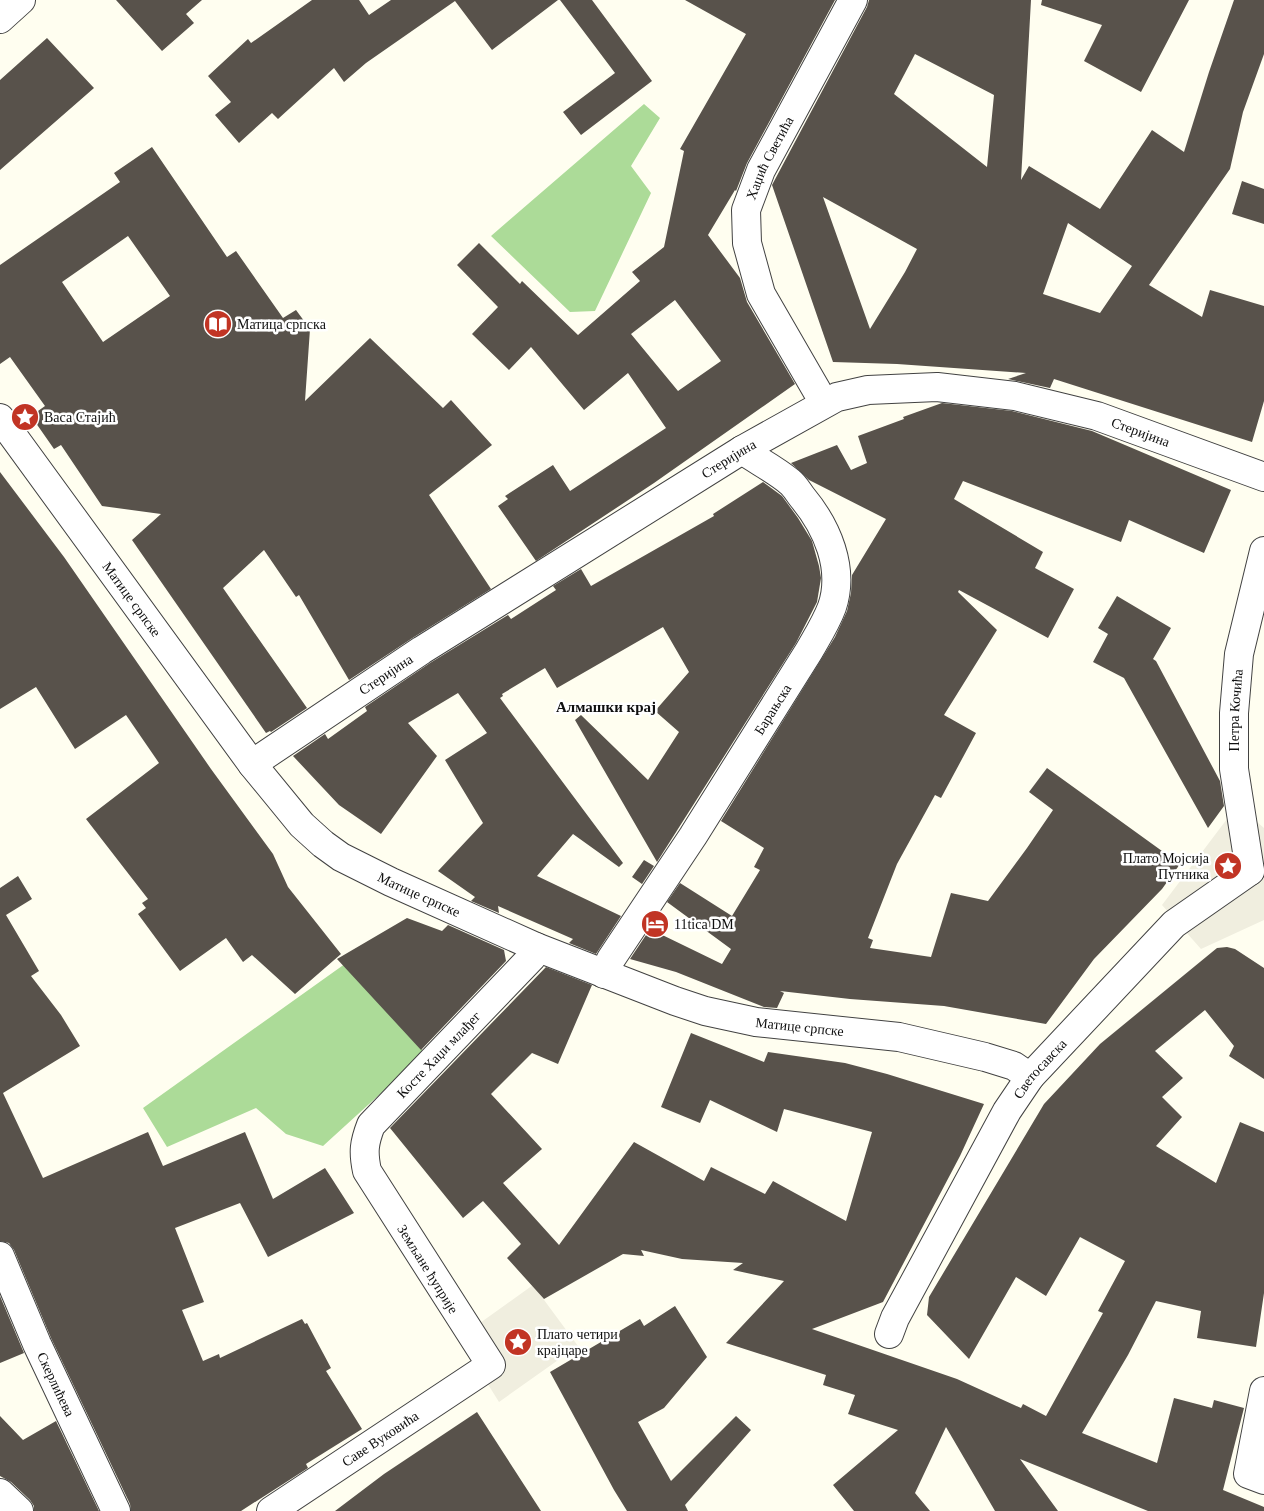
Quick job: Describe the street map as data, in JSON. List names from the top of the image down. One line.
{"streets":{"street":["Хаџић Светића","Стеријина","Матице српске","Барањска","Петра Кочића","Косте Хаџи млађег","Светосавска","Земљане ћуприје","Скерлићева","Саве Вуковића"]},"crossings":[["Хаџић Светића","Стеријина"],["Стеријина","Матице српске"],["Стеријина","Барањска"],["Матице српске","Барањска"],["Матице српске","Косте Хаџи млађег"],["Матице српске","Светосавска"],["Петра Кочића","Светосавска"],["Косте Хаџи млађег","Земљане ћуприје"],["Земљане ћуприје","Саве Вуковића"]],"districts":["Алмашки крај"],"places":{"library":["Матица српска"],"place":["Васа Стајић","Плато Мојсија Путника","Плато четири крајцаре"],"hotel":["11tica DM"]}}
